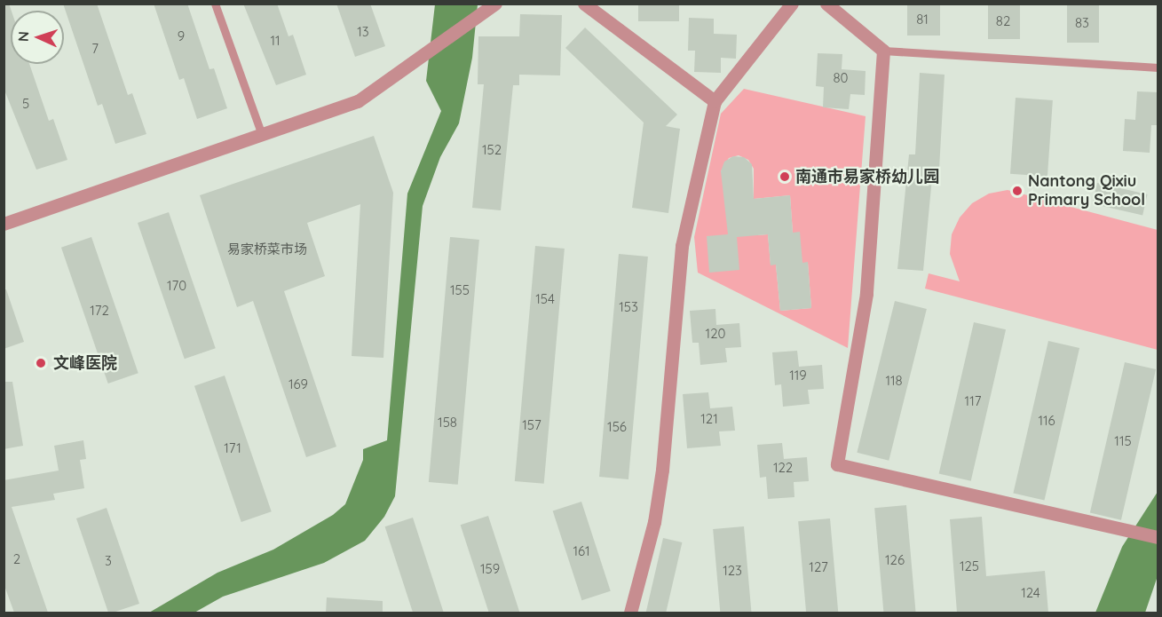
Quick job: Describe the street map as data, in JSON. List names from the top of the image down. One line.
{"places":["南通市易家桥幼儿园","Nantong Qixiu Primary School","文峰医院"],"house_numbers":["81","82","83","13","9","11","7","80","5","152","易家桥菜市场","170","155","154","153","172","120","119","118","169","117","121","116","158","157","156","115","171","122","161","2","126","3","125","127","159","123","124"],"north":"left"}
